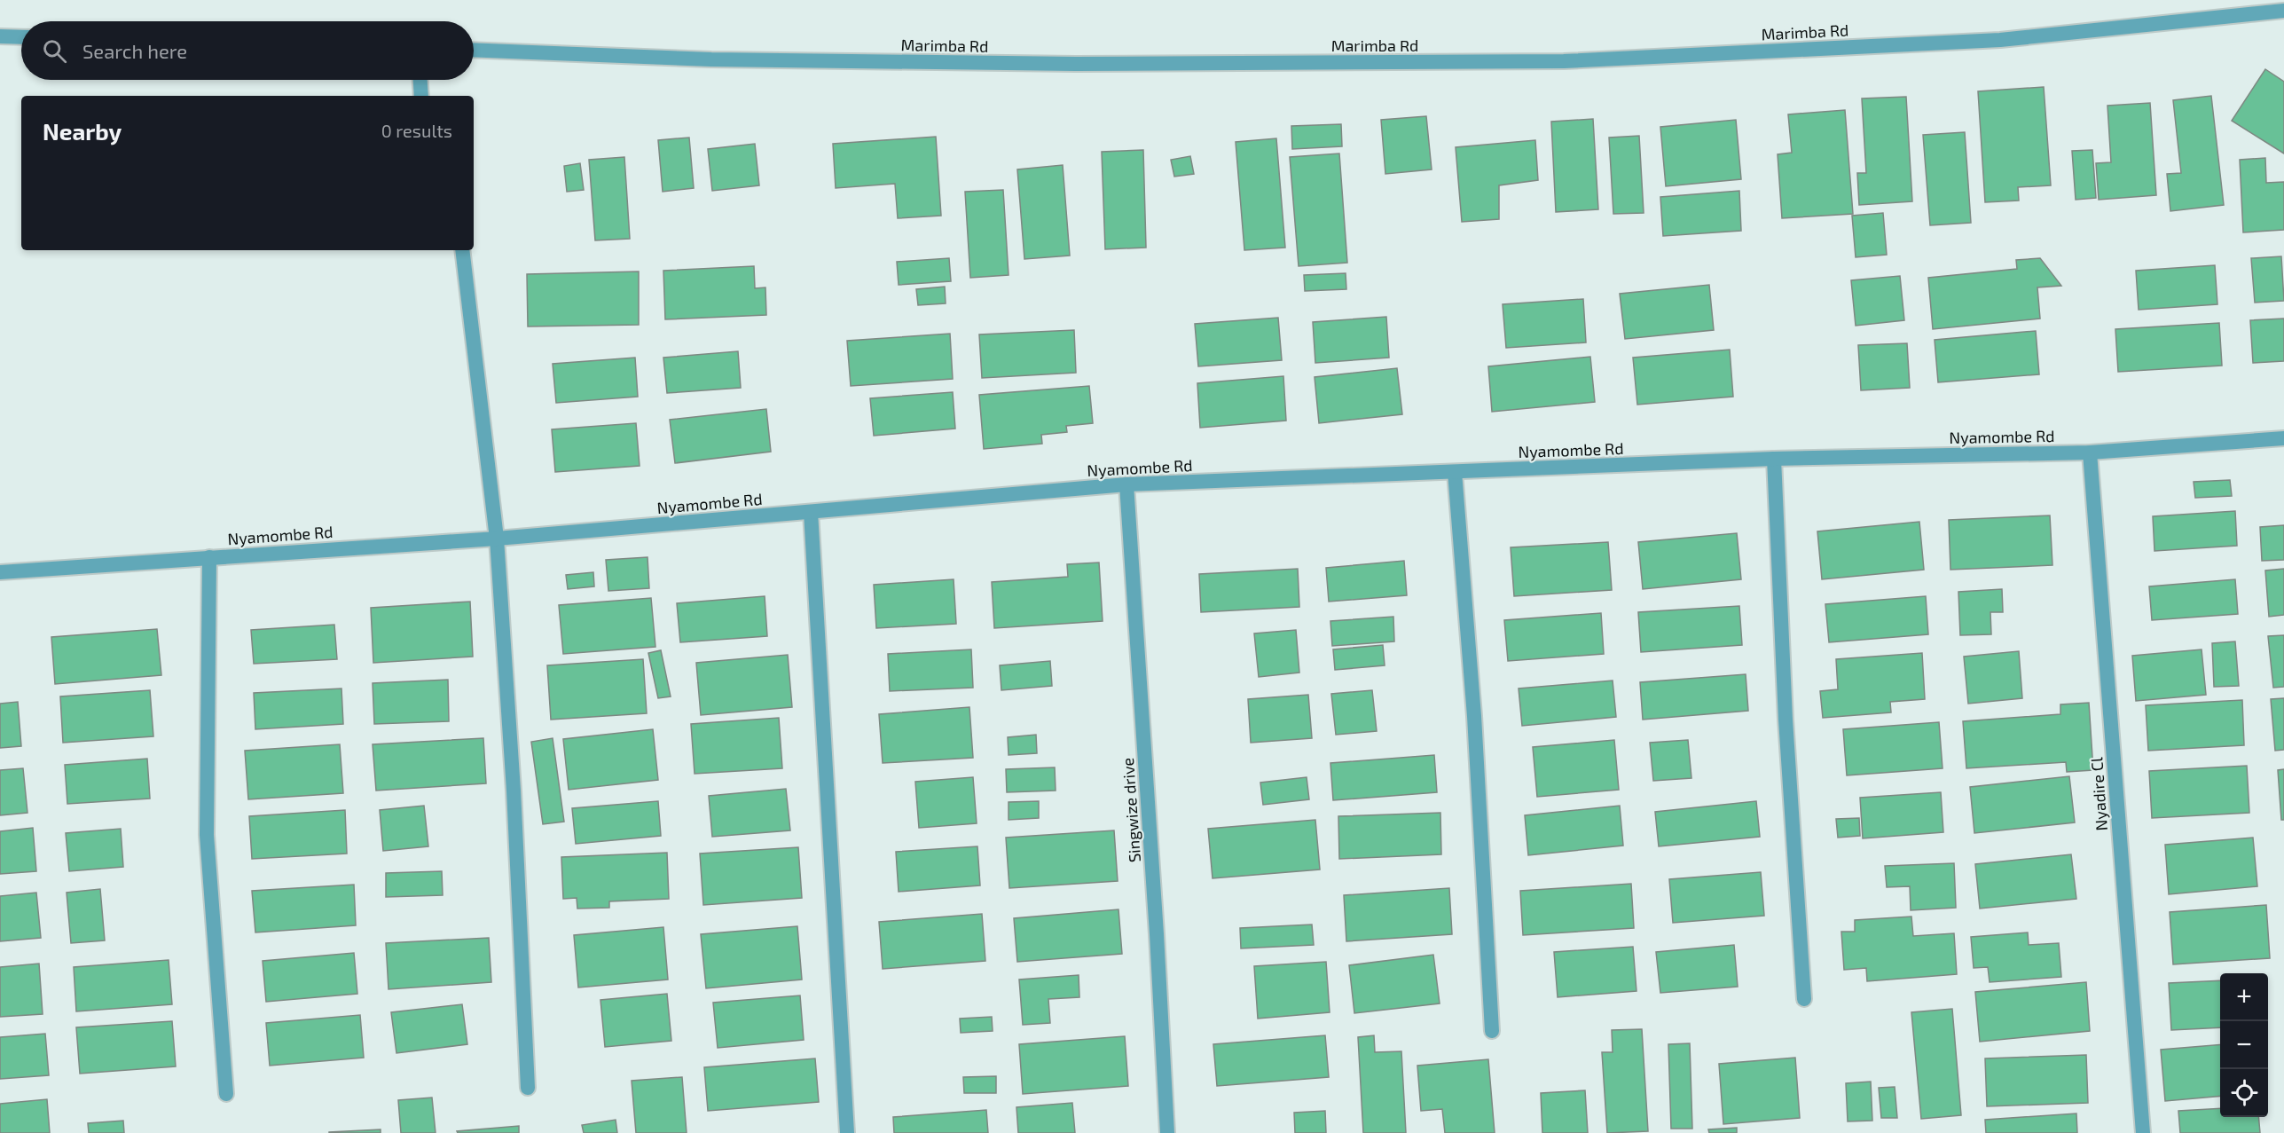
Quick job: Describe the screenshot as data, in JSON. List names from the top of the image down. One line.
{"streets":{"street":["Marimba Rd","Nyamombe Rd","Nyadire Cl","Singwize drive"]},"crossings":[["Nyamombe Rd","Nyadire Cl"],["Nyamombe Rd","Singwize drive"]],"page":{"search":"Search here","heading":["Nearby","0 results"],"map_buttons":["+","−"]}}
